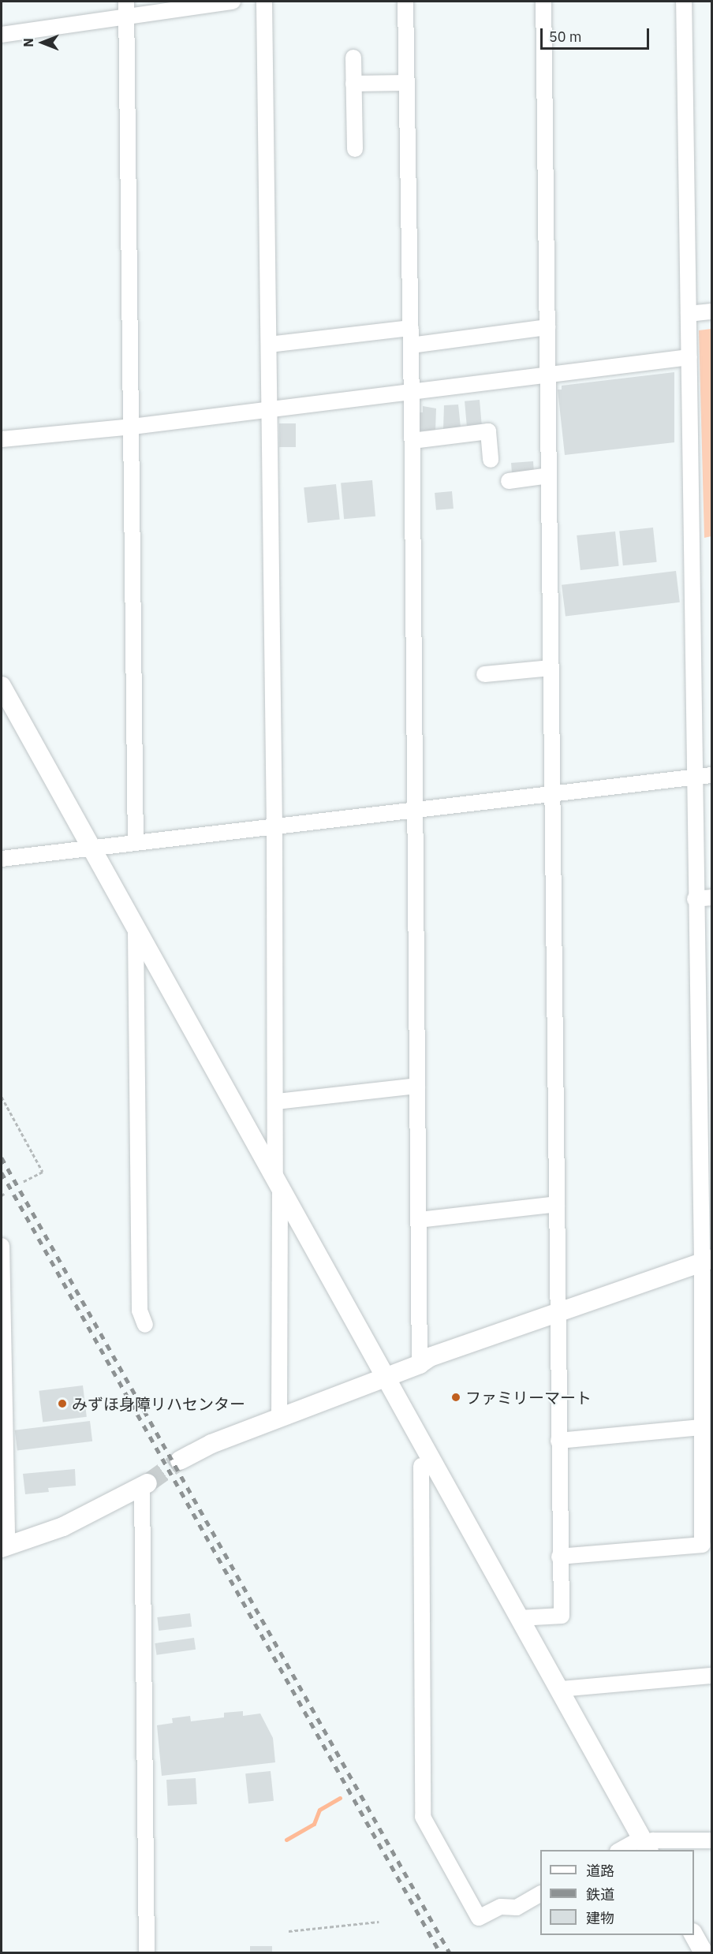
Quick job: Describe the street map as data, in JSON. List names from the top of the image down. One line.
{"places":["ファミリーマート","みずほ身障リハセンター"],"legend":["道路","鉄道","建物"],"scale_bar":"50 m","north":"left"}
